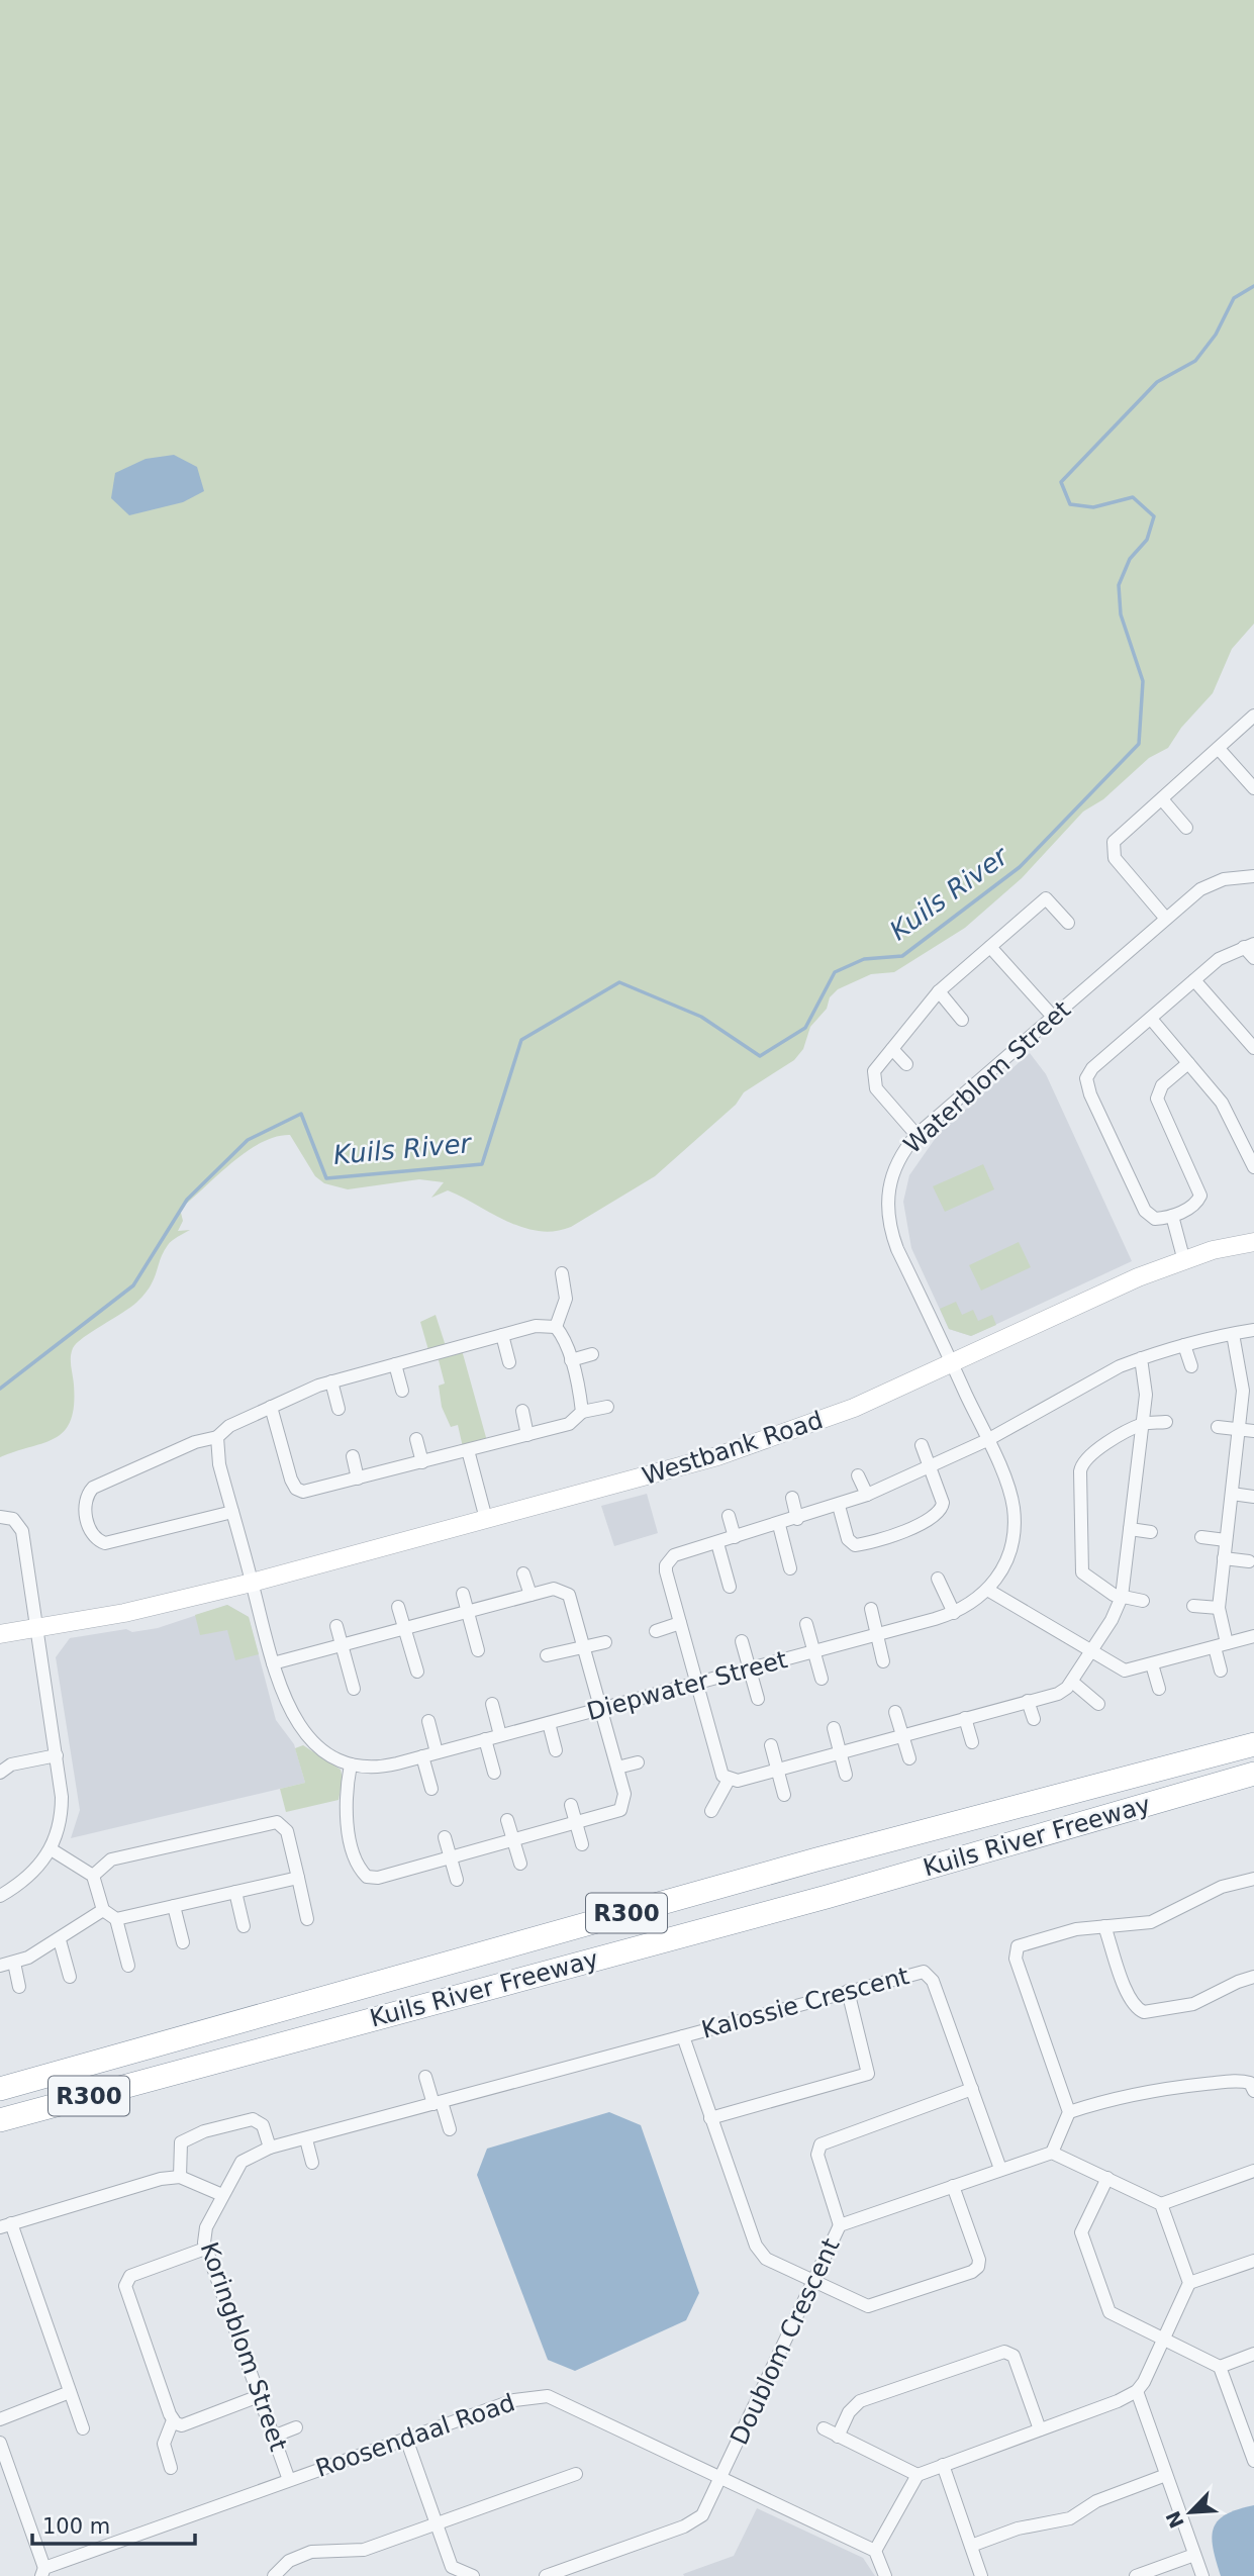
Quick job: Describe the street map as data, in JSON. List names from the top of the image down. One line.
{"streets":{"highway":["Kuils River Freeway","R300"],"street":["Waterblom Street","Westbank Road","Diepwater Street","Kalossie Crescent","Doublom Crescent","Koringblom Street","Roosendaal Road"]},"crossings":[["Waterblom Street","Westbank Road"],["Waterblom Street","Diepwater Street"],["Westbank Road","Diepwater Street"],["Kalossie Crescent","Doublom Crescent"],["Kalossie Crescent","Koringblom Street"],["Doublom Crescent","Roosendaal Road"],["Koringblom Street","Roosendaal Road"]],"water":["Kuils River"],"scale_bar":"100 m","north":"bottom left"}
